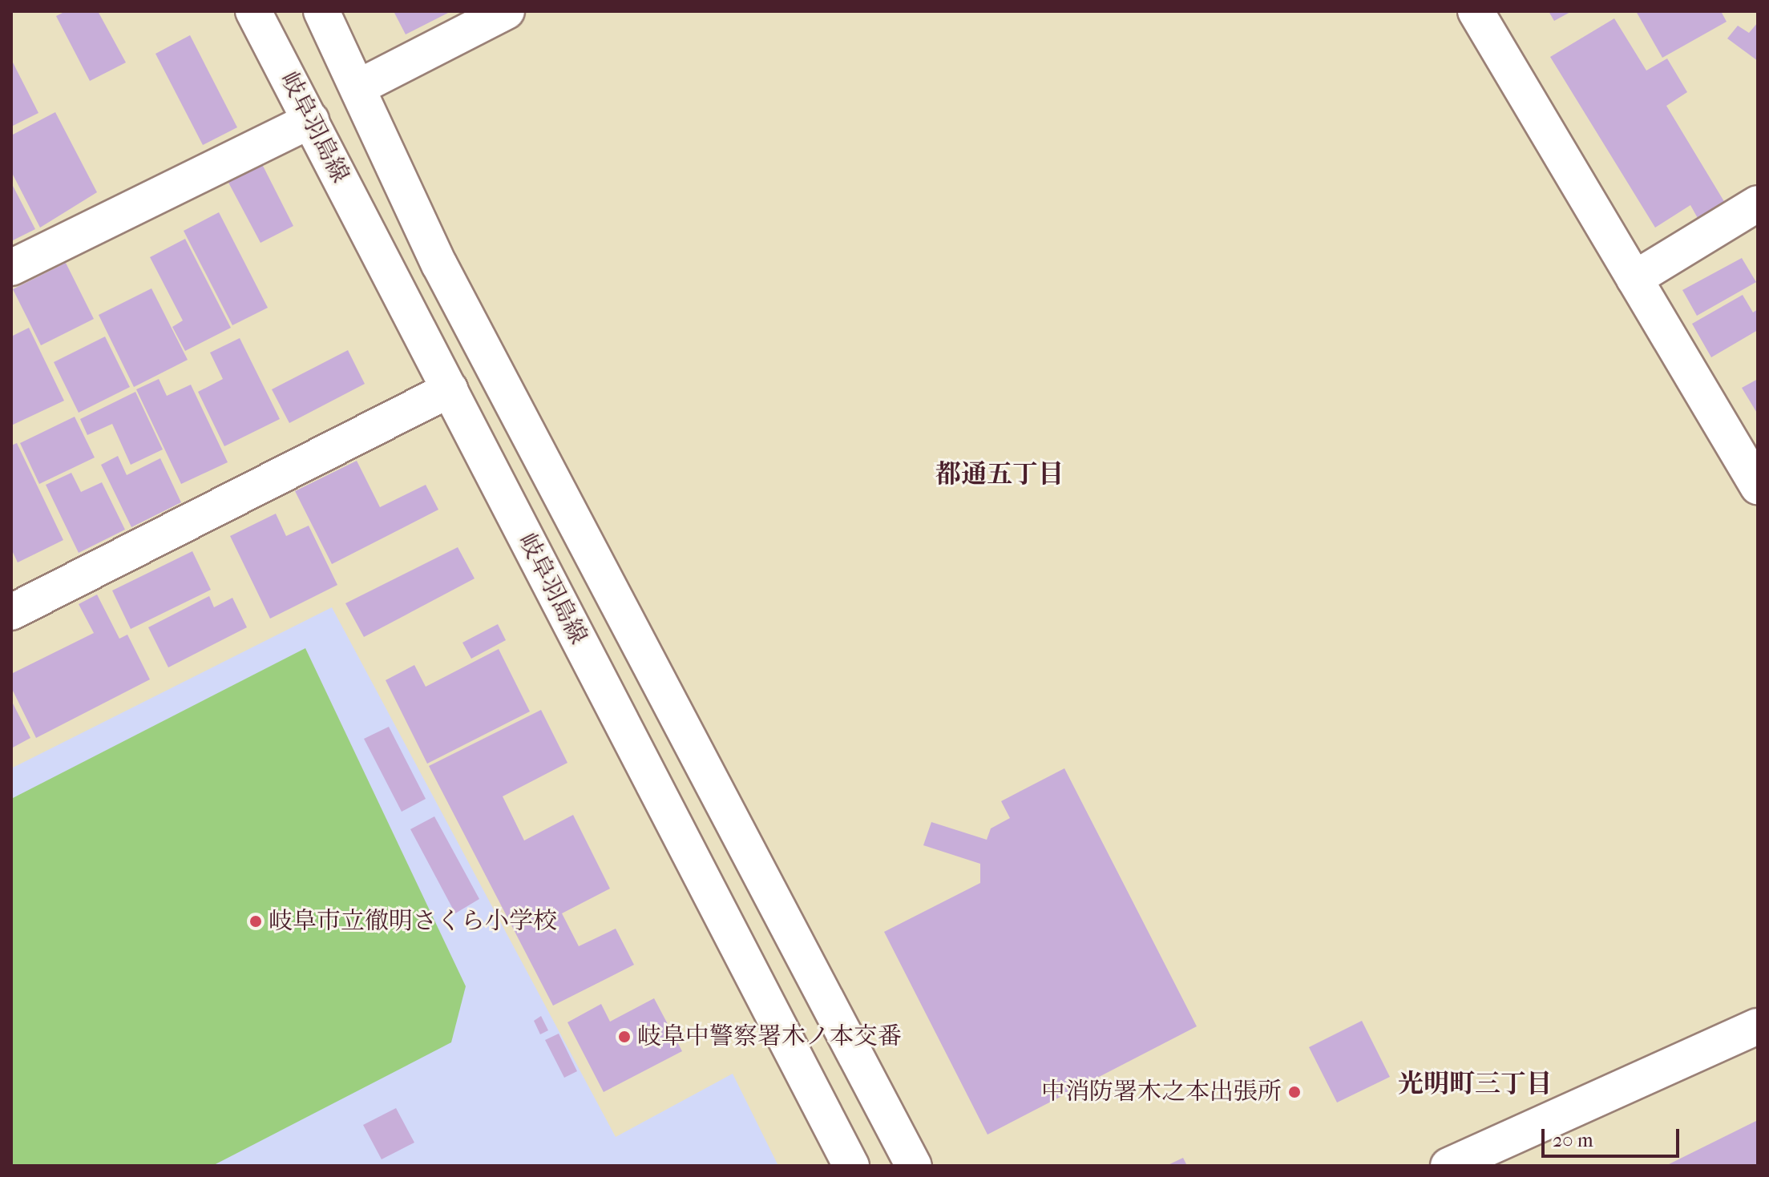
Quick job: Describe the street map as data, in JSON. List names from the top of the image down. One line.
{"streets":{"main road":["岐阜羽島線"]},"districts":["都通五丁目","光明町三丁目"],"places":["岐阜市立徹明さくら小学校","岐阜中警察署木ノ本交番","中消防署木之本出張所"],"scale_bar":"20 m"}
